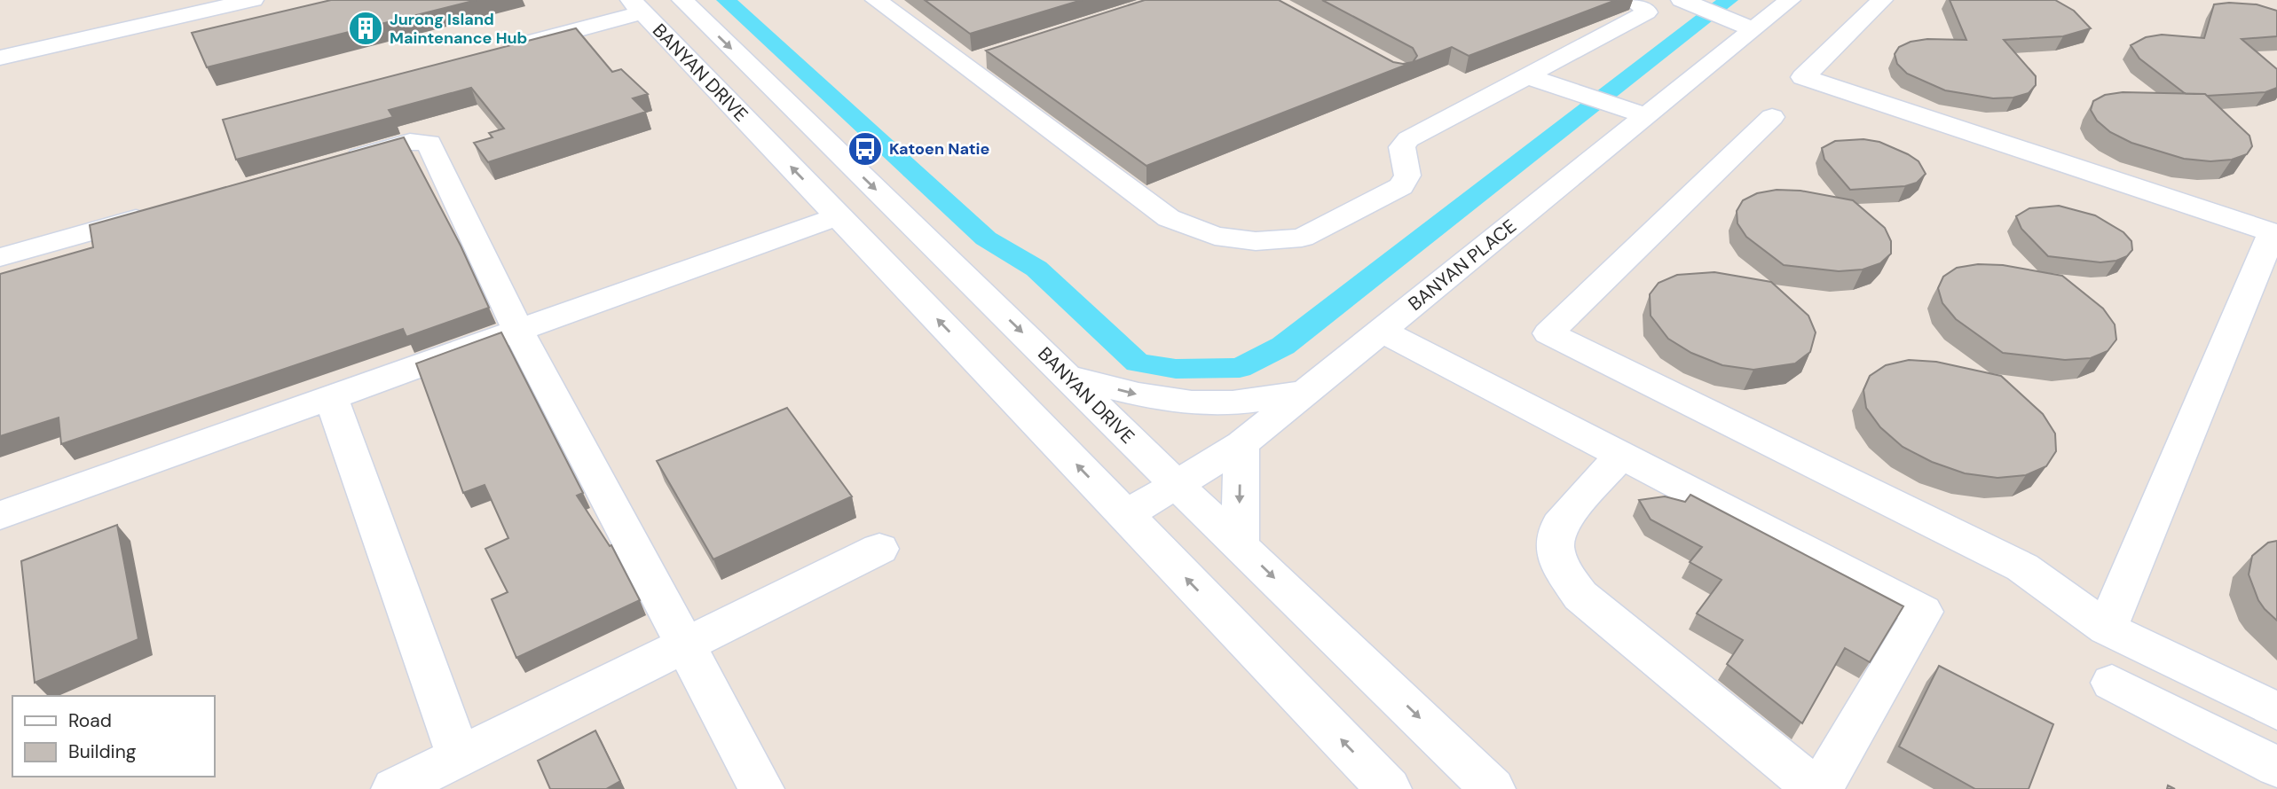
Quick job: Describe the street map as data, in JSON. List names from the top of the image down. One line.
{"streets":{"street":["BANYAN DRIVE","BANYAN PLACE"]},"crossings":[["BANYAN DRIVE","BANYAN PLACE"]],"places":{"building":["Jurong Island Maintenance Hub"],"bus stop":["Katoen Natie"]},"legend":["Road","Building"]}
